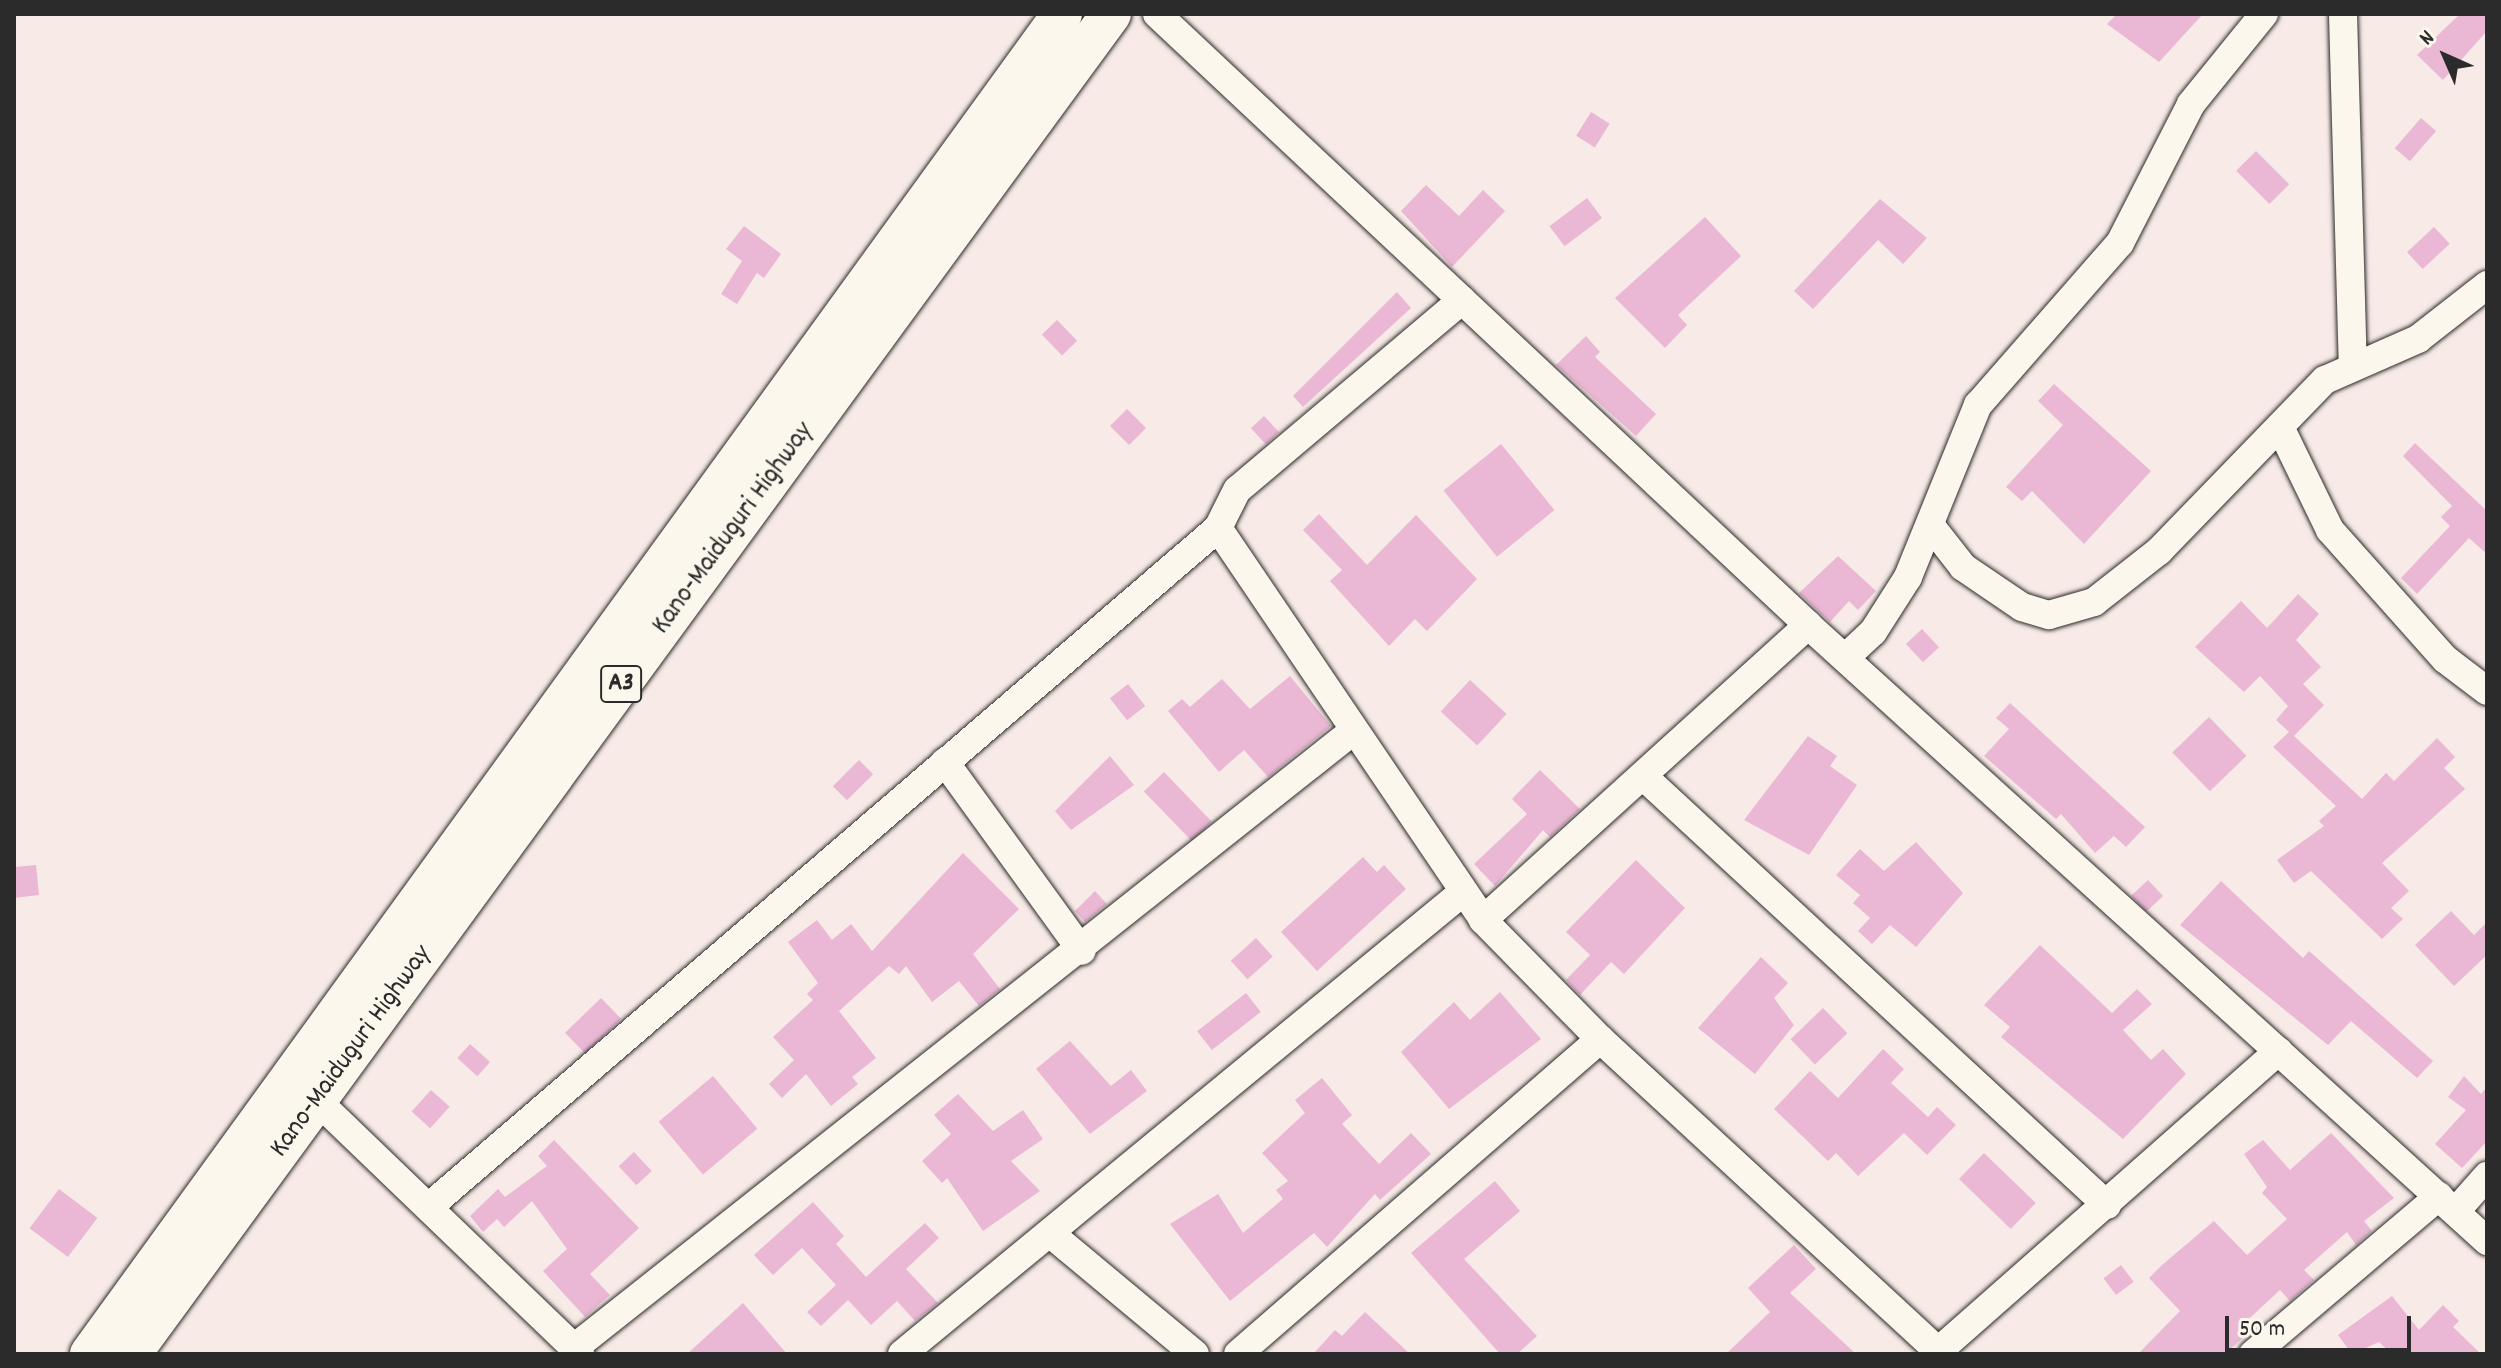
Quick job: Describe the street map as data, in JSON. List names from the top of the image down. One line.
{"streets":{"highway":["Kano-Maiduguri Highway","A3"]},"scale_bar":"50 m","north":"top left"}
